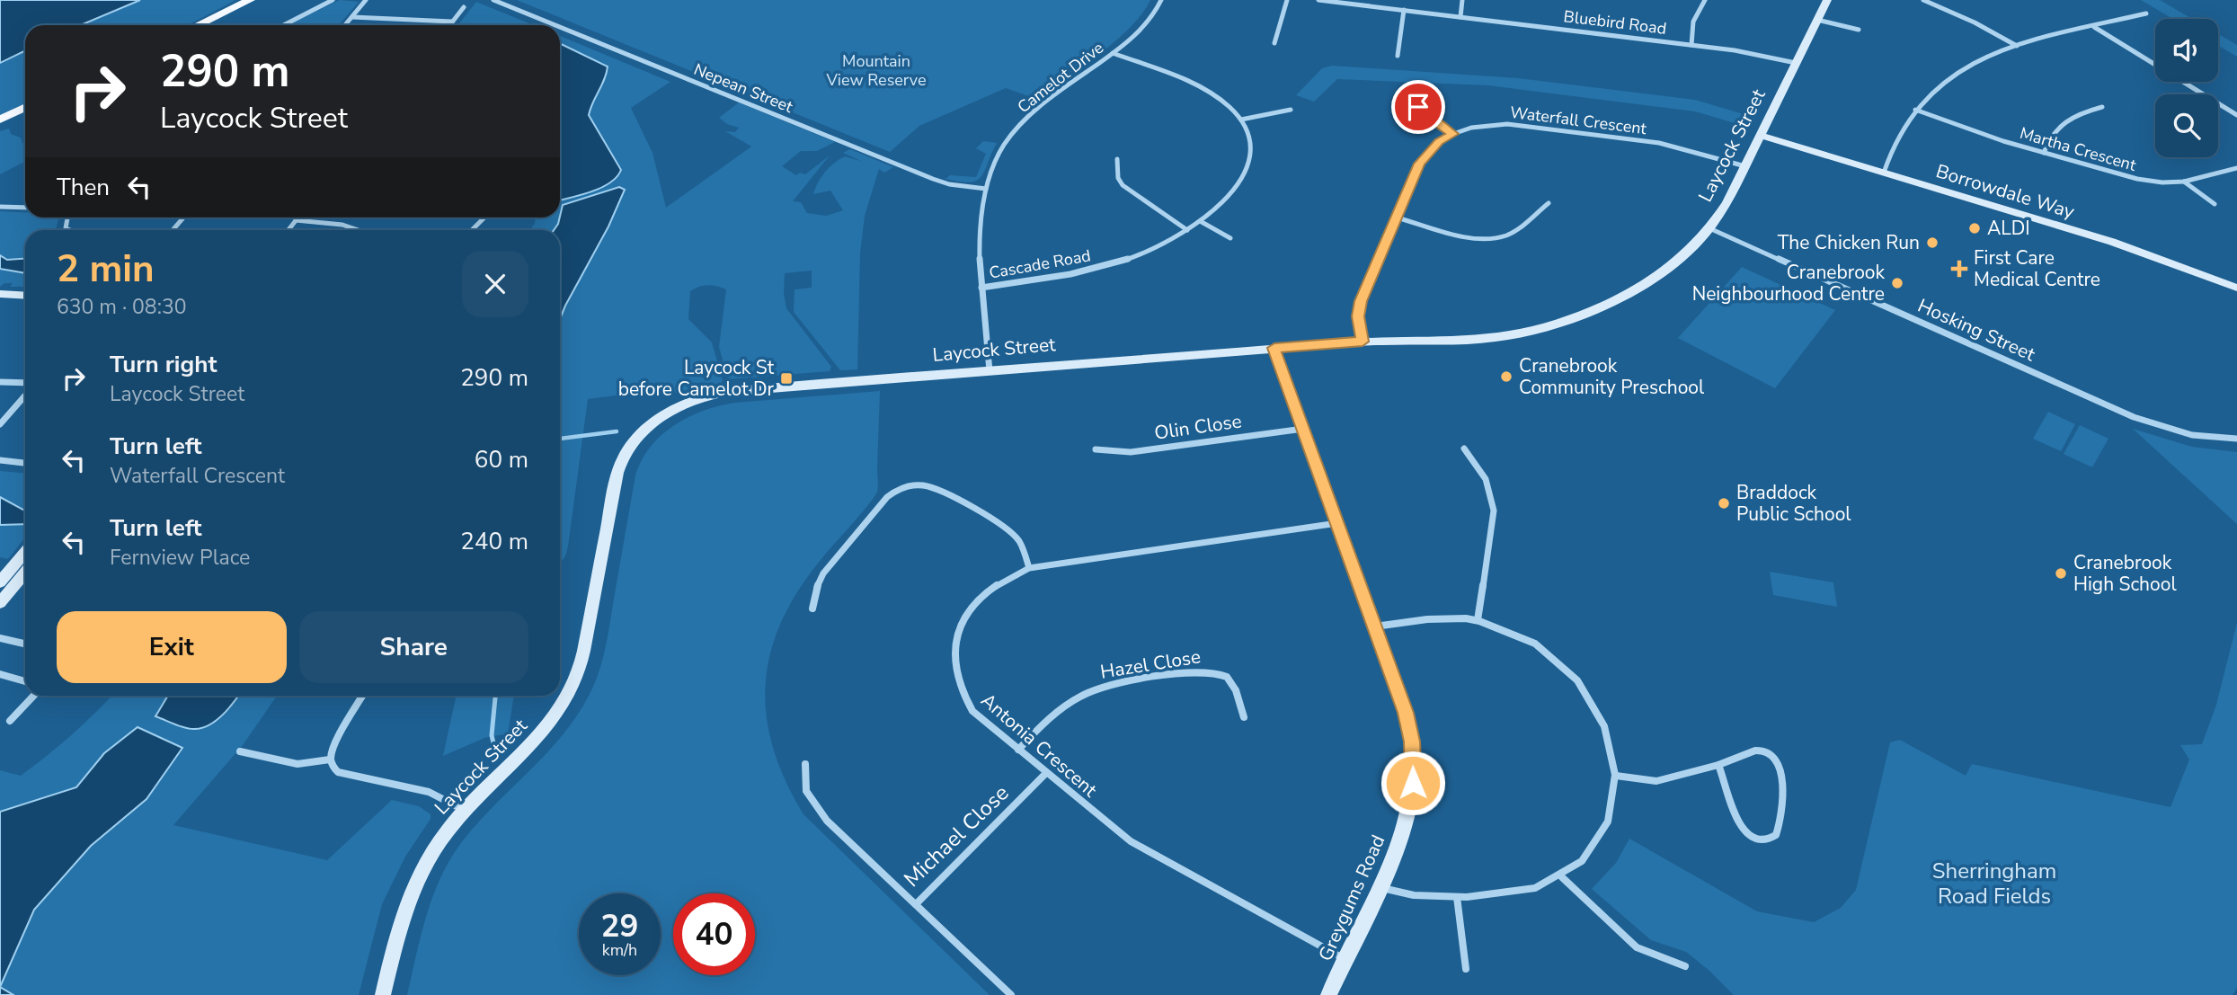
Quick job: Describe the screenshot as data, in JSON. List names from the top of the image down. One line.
{"streets":{"street":["Bluebird Road","Camelot Drive","Nepean Street","Waterfall Crescent","Laycock Street","Martha Crescent","Borrowdale Way","Cascade Road","Hosking Street","Olin Close","Hazel Close","Antonia Crescent","Michael Close","Greygums Road"]},"crossings":[["Bluebird Road","Laycock Street"],["Camelot Drive","Nepean Street"],["Camelot Drive","Laycock Street"],["Camelot Drive","Cascade Road"],["Waterfall Crescent","Laycock Street"],["Laycock Street","Borrowdale Way"],["Laycock Street","Hosking Street"],["Laycock Street","Greygums Road"],["Olin Close","Greygums Road"],["Hazel Close","Antonia Crescent"],["Antonia Crescent","Michael Close"],["Antonia Crescent","Greygums Road"]],"parks":["Mountain View Reserve","Sherringham Road Fields"],"places":{"other":["ALDI","The Chicken Run","Cranebrook Neighbourhood Centre","Cranebrook Community Preschool","Braddock Public School","Cranebrook High School"],"health":["First Care Medical Centre"],"transit":["Laycock St before Camelot Dr"]},"page":{"turn":["290 m","Laycock Street"],"then":"Then","heading":["2 min","630 m · 08:30"],"list":[{"name":"Turn right","note":"Laycock Street","value":"290 m"},{"name":"Turn left","note":"Waterfall Crescent","value":"60 m"},{"name":"Turn left","note":"Fernview Place","value":"240 m"}],"buttons":["Exit","Share"],"speed":"29 km/h","limit":"40"}}
